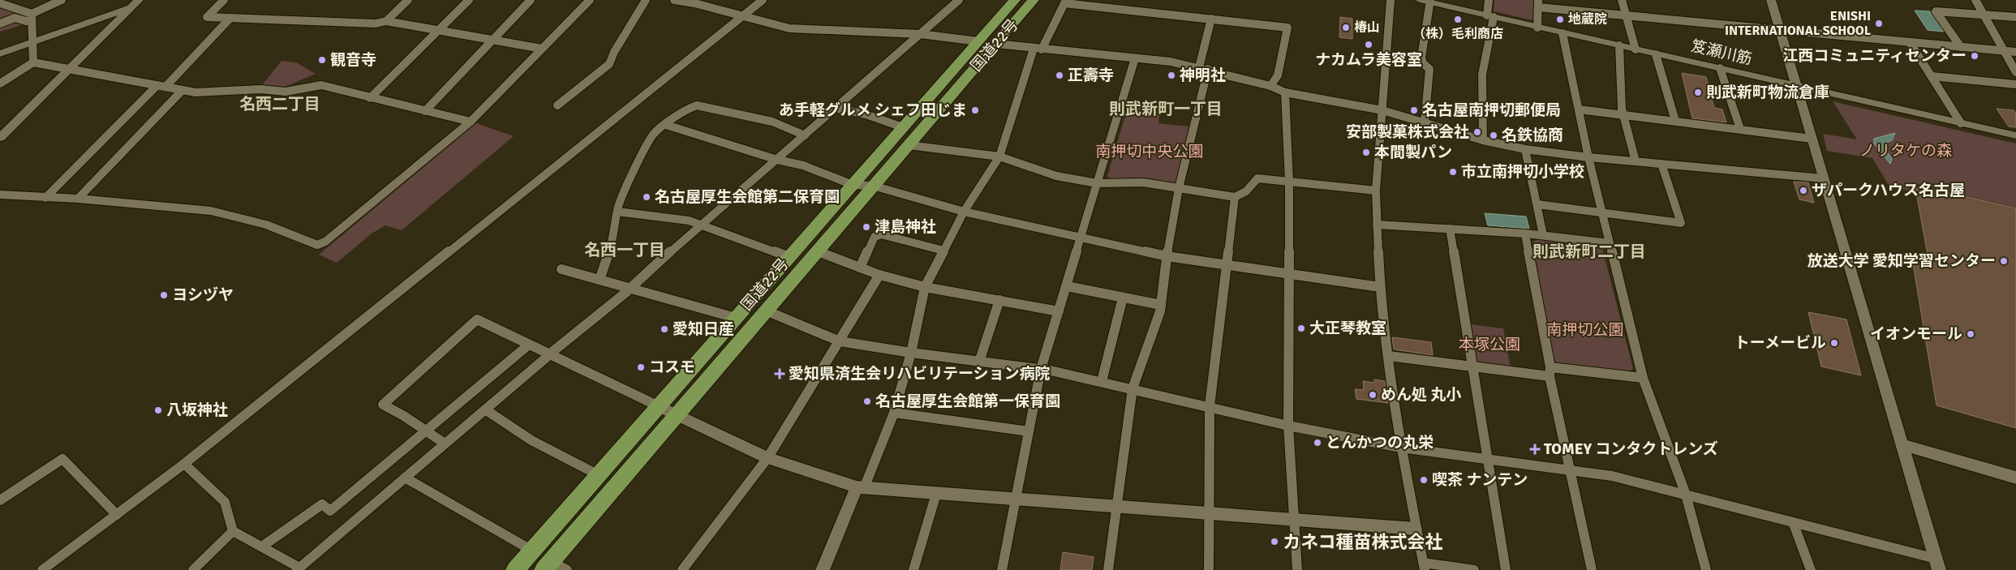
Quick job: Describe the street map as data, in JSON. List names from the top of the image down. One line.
{"streets":{"highway":["国道22号"],"street":["笈瀬川筋"]},"districts":["名西二丁目","則武新町一丁目","名西一丁目","則武新町二丁目"],"parks":["ノリタケの森","南押切中央公園","南押切公園","本塚公園"],"places":{"other":["（株）毛利商店","地蔵院","ENISHI INTERNATIONAL SCHOOL","椿山","ナカムラ美容室","江西コミュニティセンター","観音寺","正壽寺","神明社","則武新町物流倉庫","あ手軽グルメ シェフ田じま","名古屋南押切郵便局","安部製菓株式会社","名鉄協商","本間製パン","市立南押切小学校","ザパークハウス名古屋","名古屋厚生会館第二保育園","津島神社","放送大学 愛知学習センター","ヨシヅヤ","大正琴教室","愛知日産","イオンモール","トーメービル","コスモ","めん処 丸小","名古屋厚生会館第一保育園","八坂神社","とんかつの丸栄","喫茶 ナンテン","カネコ種苗株式会社"],"health":["愛知県済生会リハビリテーション病院","TOMEY コンタクトレンズ"]}}
